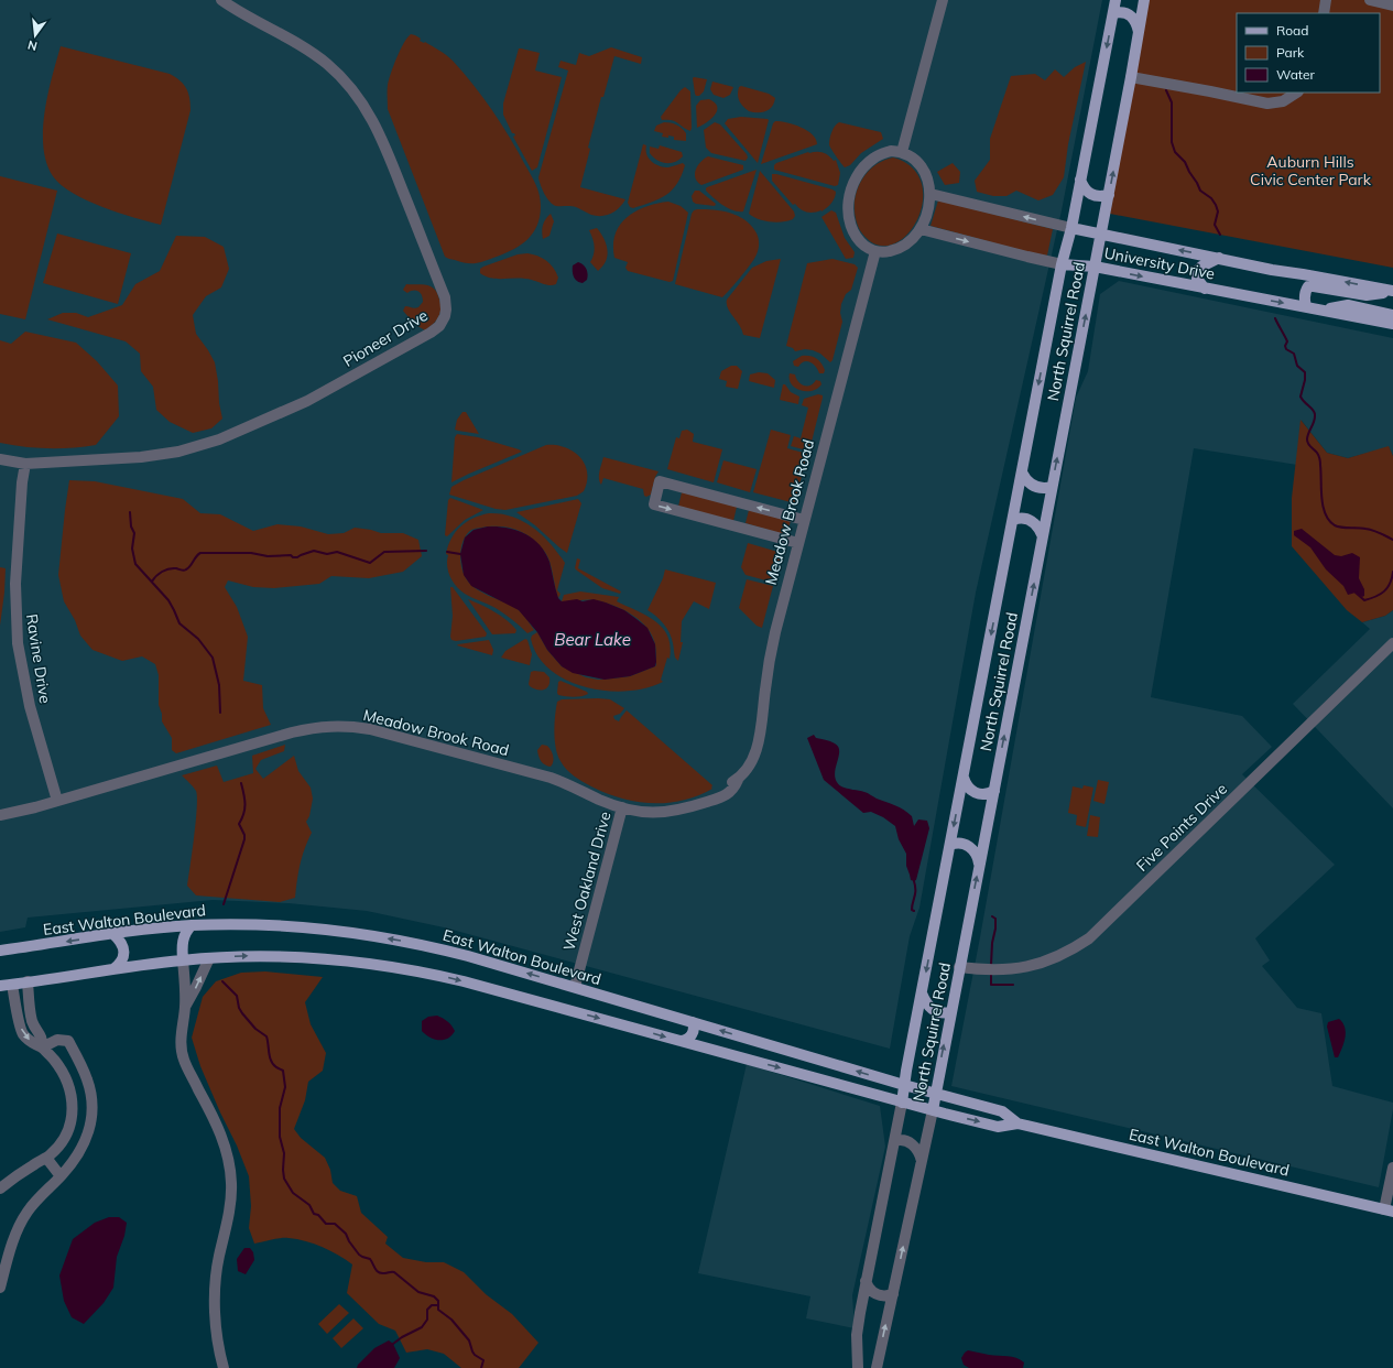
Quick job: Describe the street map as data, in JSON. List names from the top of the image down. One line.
{"streets":{"main road":["University Drive","North Squirrel Road","East Walton Boulevard"],"street":["Pioneer Drive","Meadow Brook Road","Ravine Drive","Five Points Drive","West Oakland Drive"]},"crossings":[["University Drive","North Squirrel Road"],["University Drive","Meadow Brook Road"],["North Squirrel Road","Five Points Drive"],["North Squirrel Road","East Walton Boulevard"],["Pioneer Drive","Ravine Drive"],["Meadow Brook Road","Ravine Drive"],["Meadow Brook Road","West Oakland Drive"],["West Oakland Drive","East Walton Boulevard"]],"water":["Bear Lake"],"parks":["Auburn Hills Civic Center Park"],"legend":["Road","Park","Water"],"north":"bottom"}
